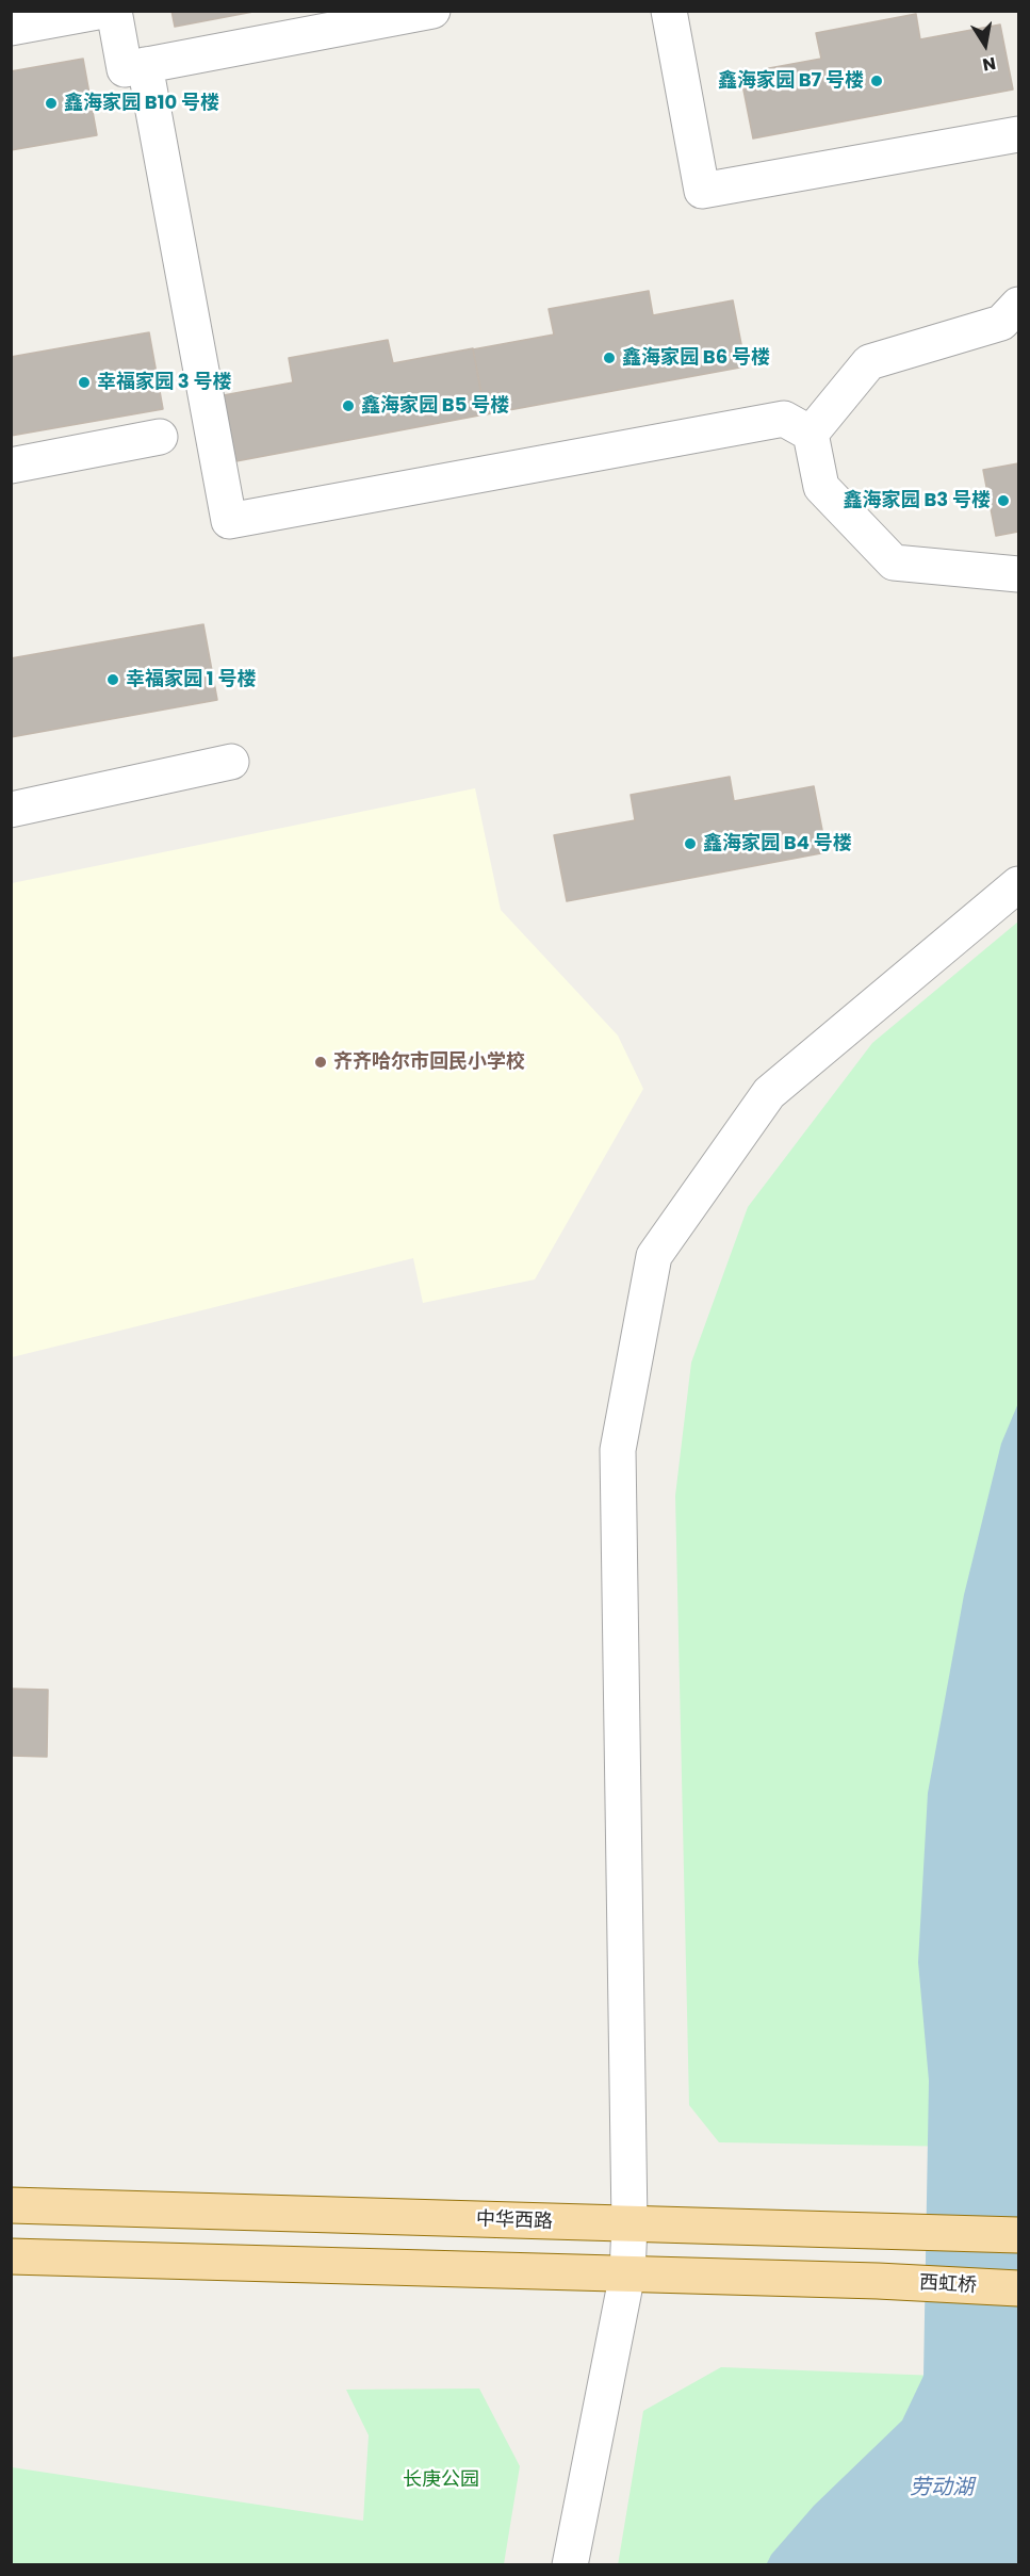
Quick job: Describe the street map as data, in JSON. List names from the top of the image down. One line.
{"streets":{"main road":["中华西路","西虹桥"]},"water":["劳动湖"],"parks":["长庚公园"],"places":["鑫海家园 B7 号楼","鑫海家园 B10 号楼","鑫海家园 B6 号楼","幸福家园 3 号楼","鑫海家园 B5 号楼","鑫海家园 B3 号楼","幸福家园 1 号楼","鑫海家园 B4 号楼","齐齐哈尔市回民小学校"],"north":"bottom"}
